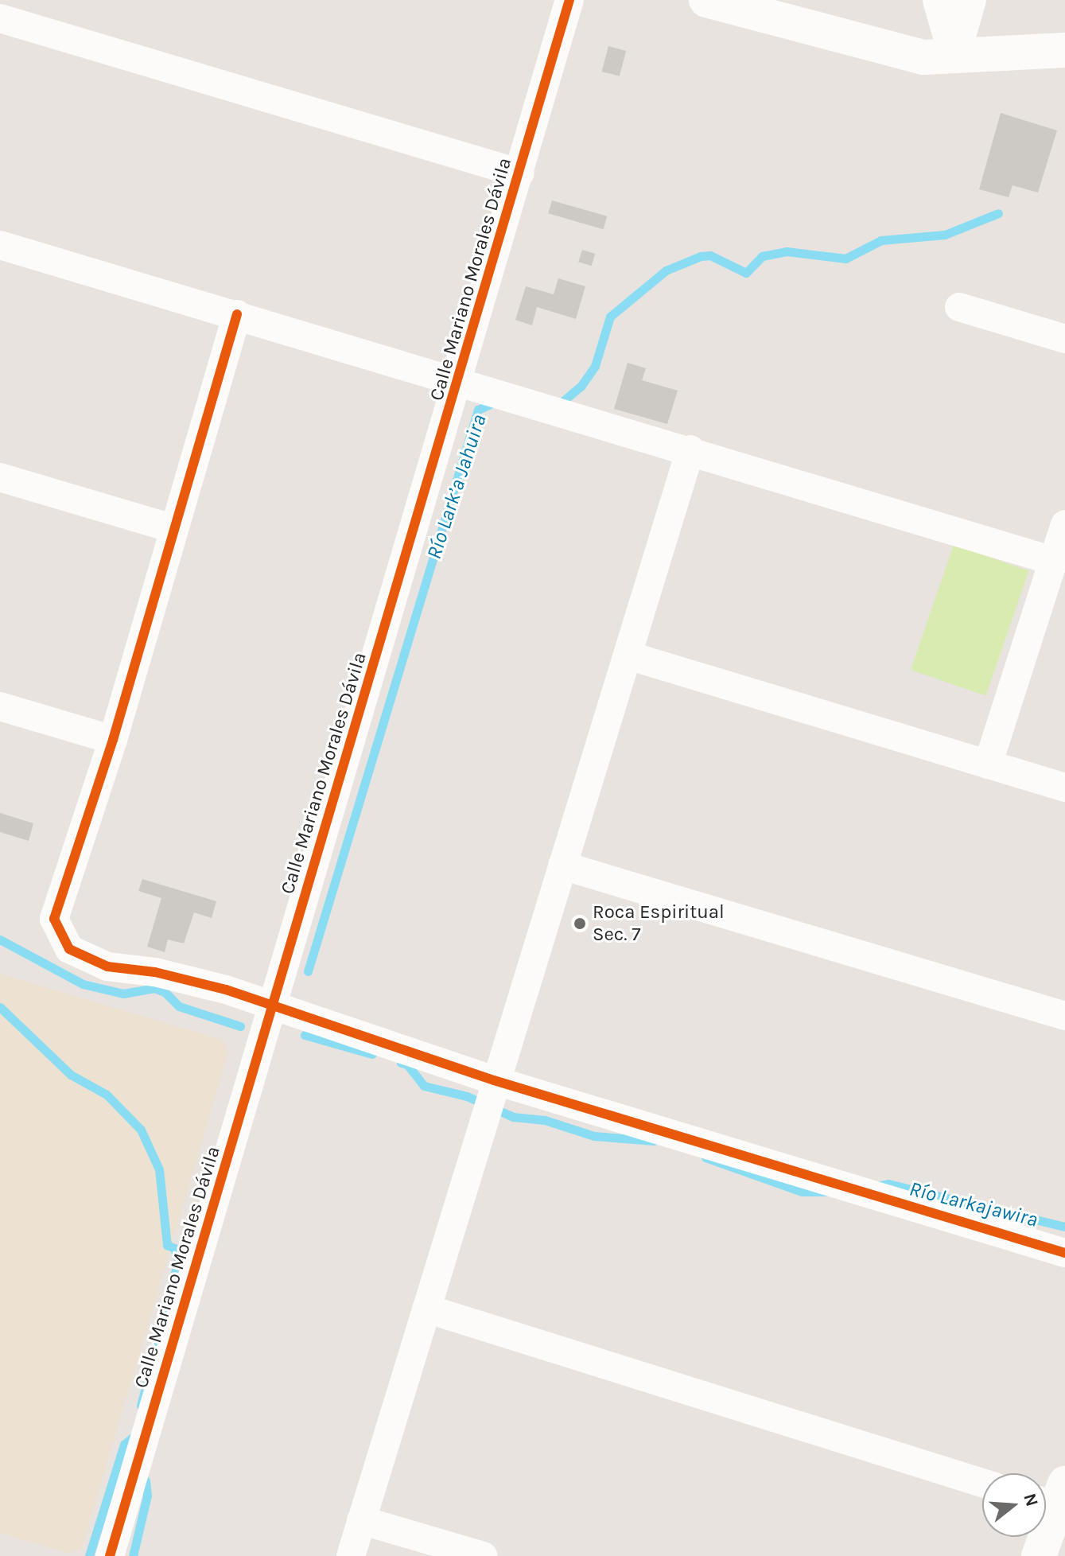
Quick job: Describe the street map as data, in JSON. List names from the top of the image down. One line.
{"streets":{"street":["Calle Mariano Morales Dávila"]},"water":["Río Lark’a Jahuira","Río Larkajawira"],"places":["Roca Espiritual Sec. 7"],"north":"right"}
